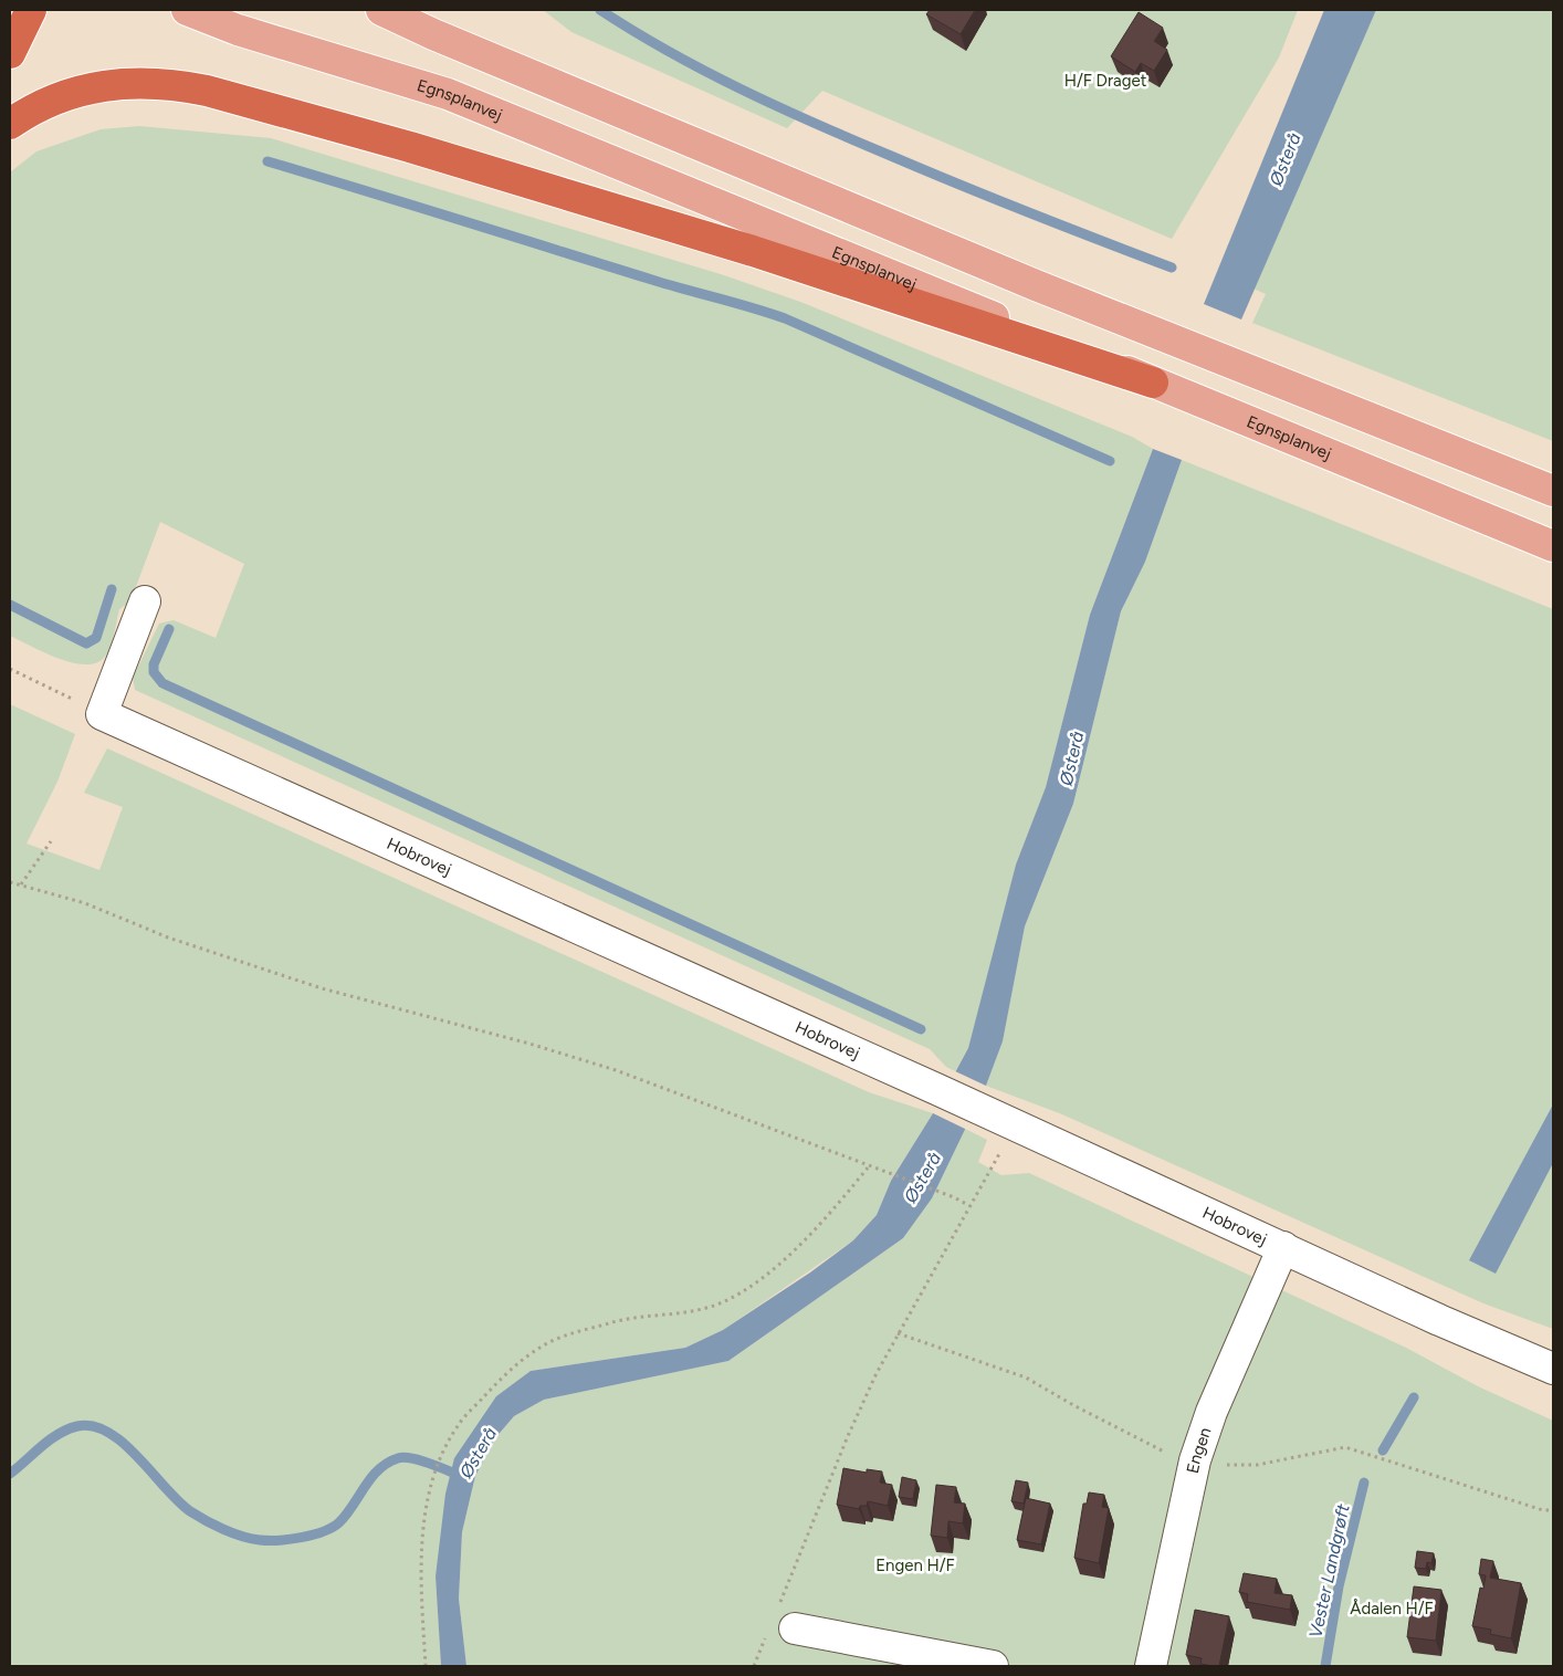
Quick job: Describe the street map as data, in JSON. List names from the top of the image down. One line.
{"streets":{"main road":["Egnsplanvej"],"street":["Hobrovej","Engen"]},"crossings":[["Hobrovej","Engen"]],"water":["Østerå","Vester Landgrøft"],"parks":["H/F Draget","Engen H/F","Ådalen H/F"]}
